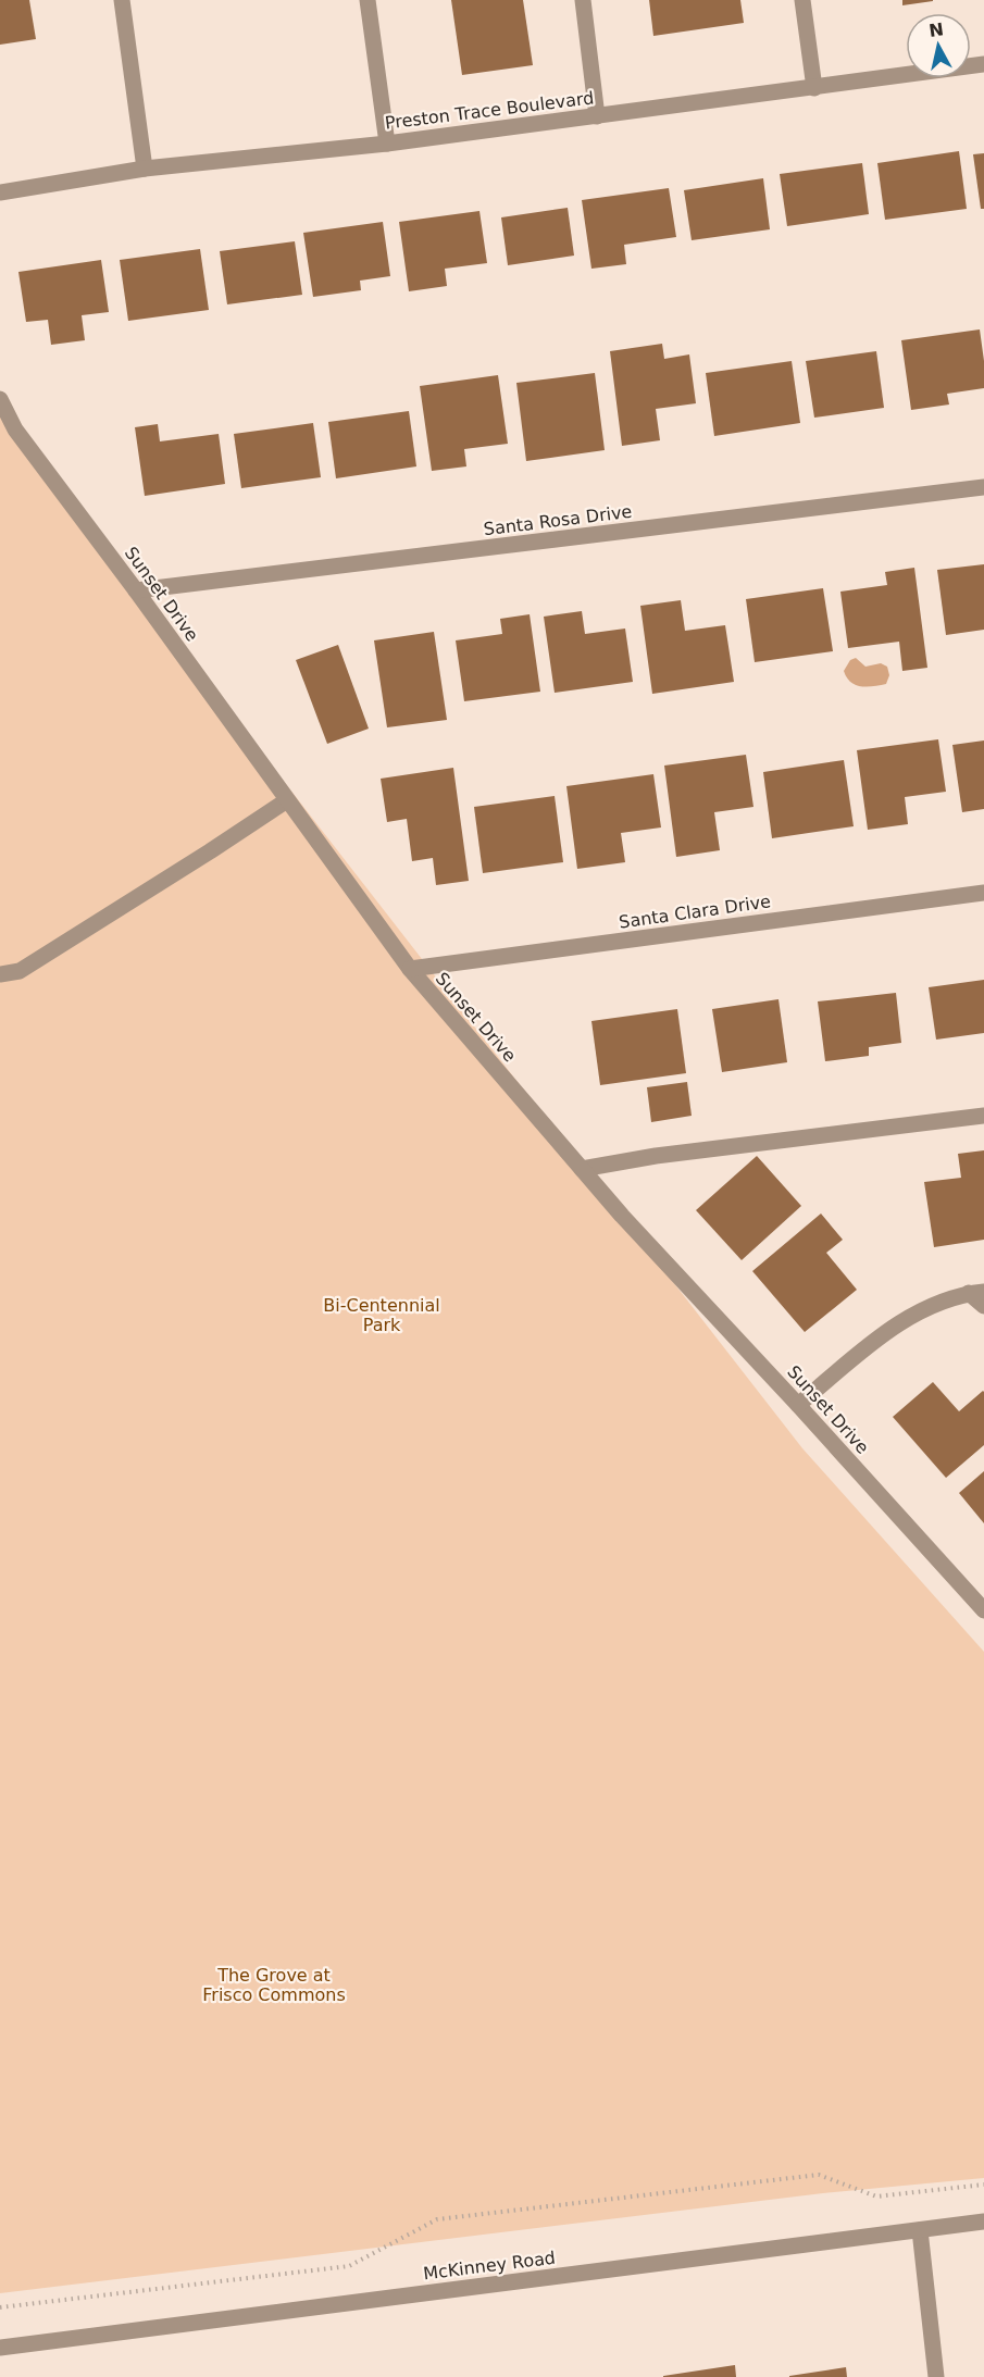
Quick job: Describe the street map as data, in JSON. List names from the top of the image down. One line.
{"streets":{"street":["Preston Trace Boulevard","Santa Rosa Drive","Sunset Drive","Santa Clara Drive","McKinney Road"]},"crossings":[["Santa Rosa Drive","Sunset Drive"],["Sunset Drive","Santa Clara Drive"]],"parks":["Bi-Centennial Park","The Grove at Frisco Commons"],"north":"top"}
